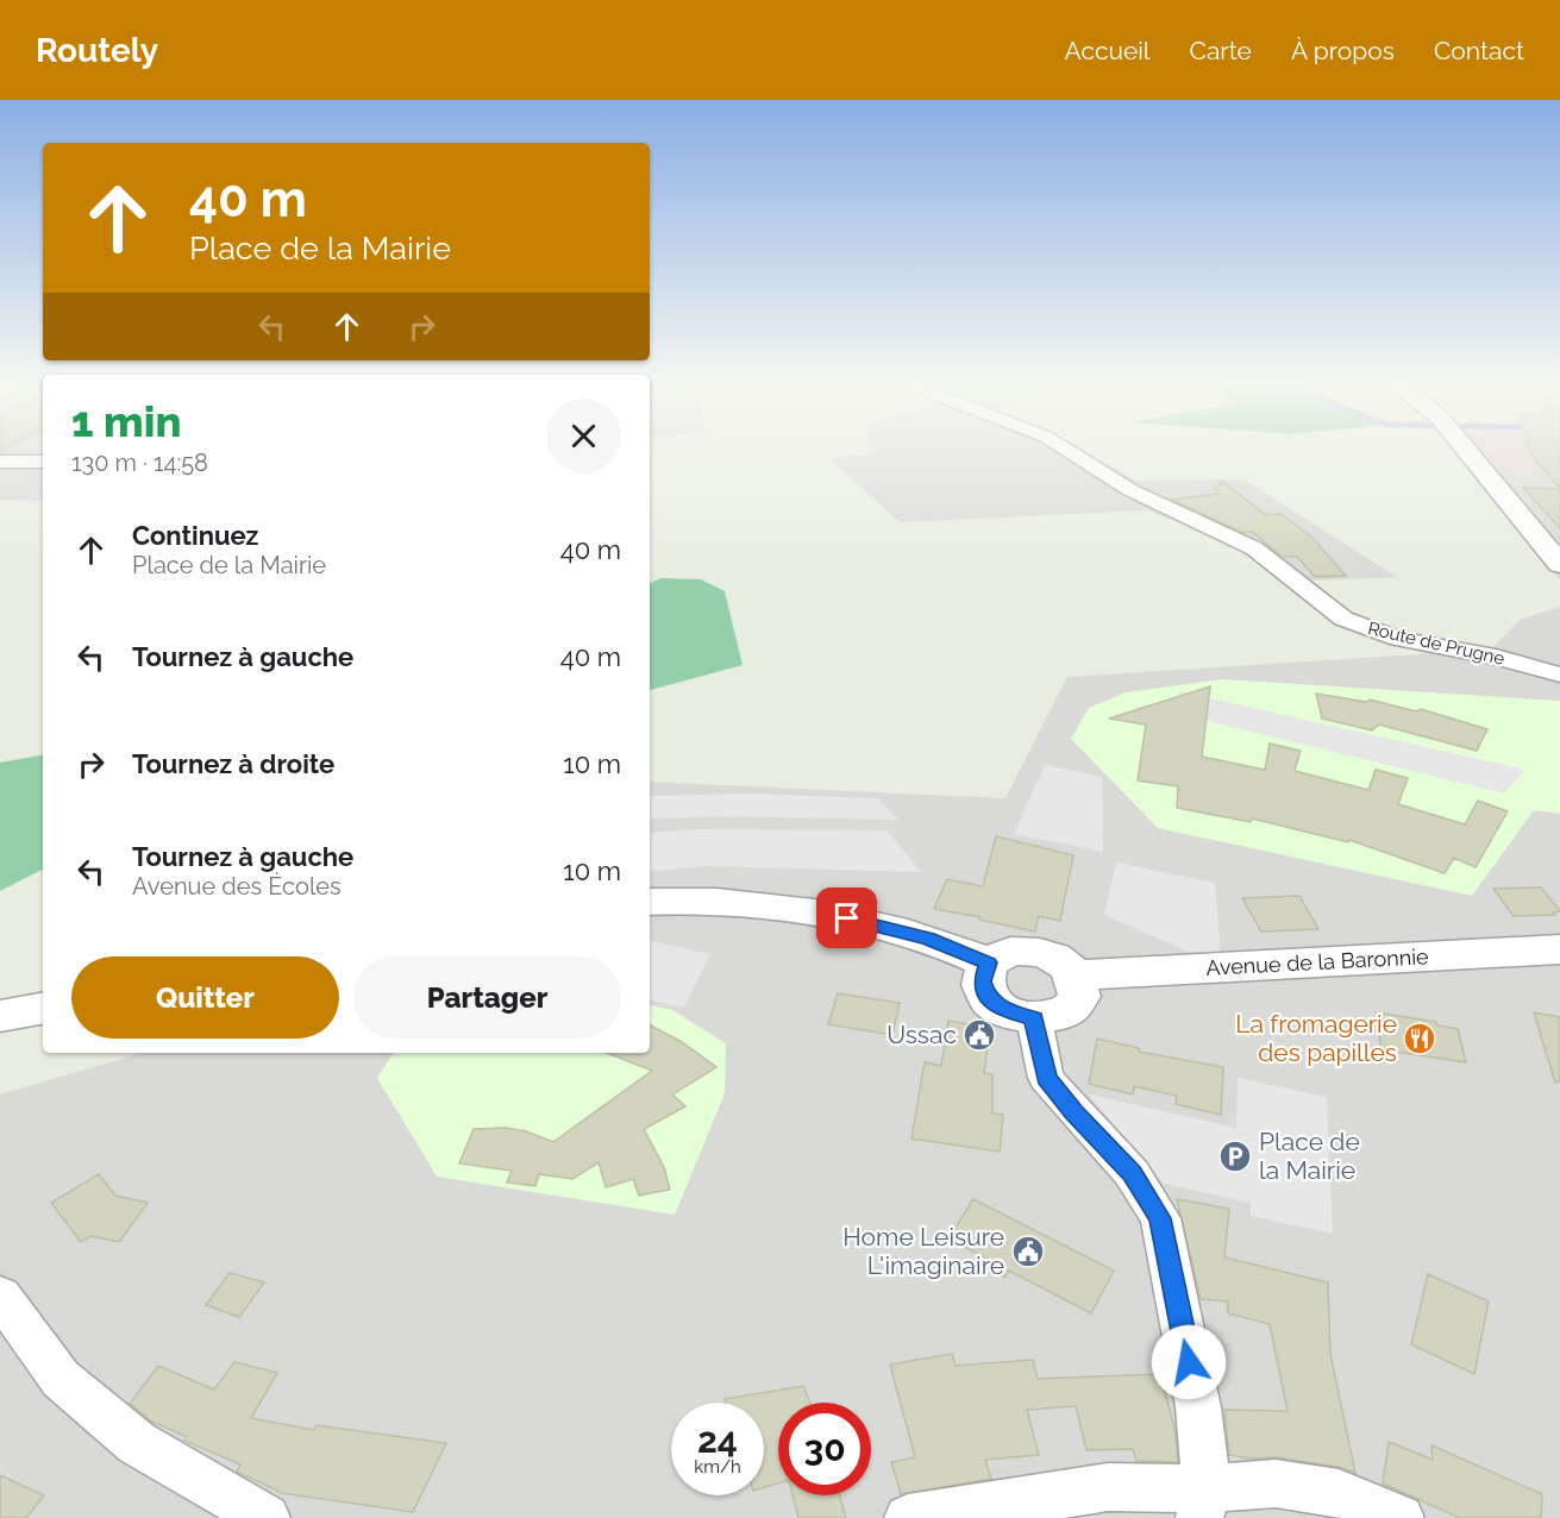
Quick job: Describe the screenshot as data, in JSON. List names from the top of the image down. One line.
{"streets":{"street":["Route de Prugne","Avenue de la Baronnie"]},"places":{"public building":["Ussac","Home Leisure L'imaginaire"],"restaurant":["La fromagerie des papilles"],"parking":["Place de la Mairie"]},"page":{"header":"Routely","nav":["Accueil","Carte","À propos","Contact"],"turn":["40 m","Place de la Mairie"],"heading":["1 min","130 m · 14:58"],"list":[{"name":"Continuez","note":"Place de la Mairie","value":"40 m"},{"name":"Tournez à gauche","value":"40 m"},{"name":"Tournez à droite","value":"10 m"},{"name":"Tournez à gauche","note":"Avenue des Écoles","value":"10 m"}],"buttons":["Quitter","Partager"],"speed":"24 km/h","limit":"30"}}
